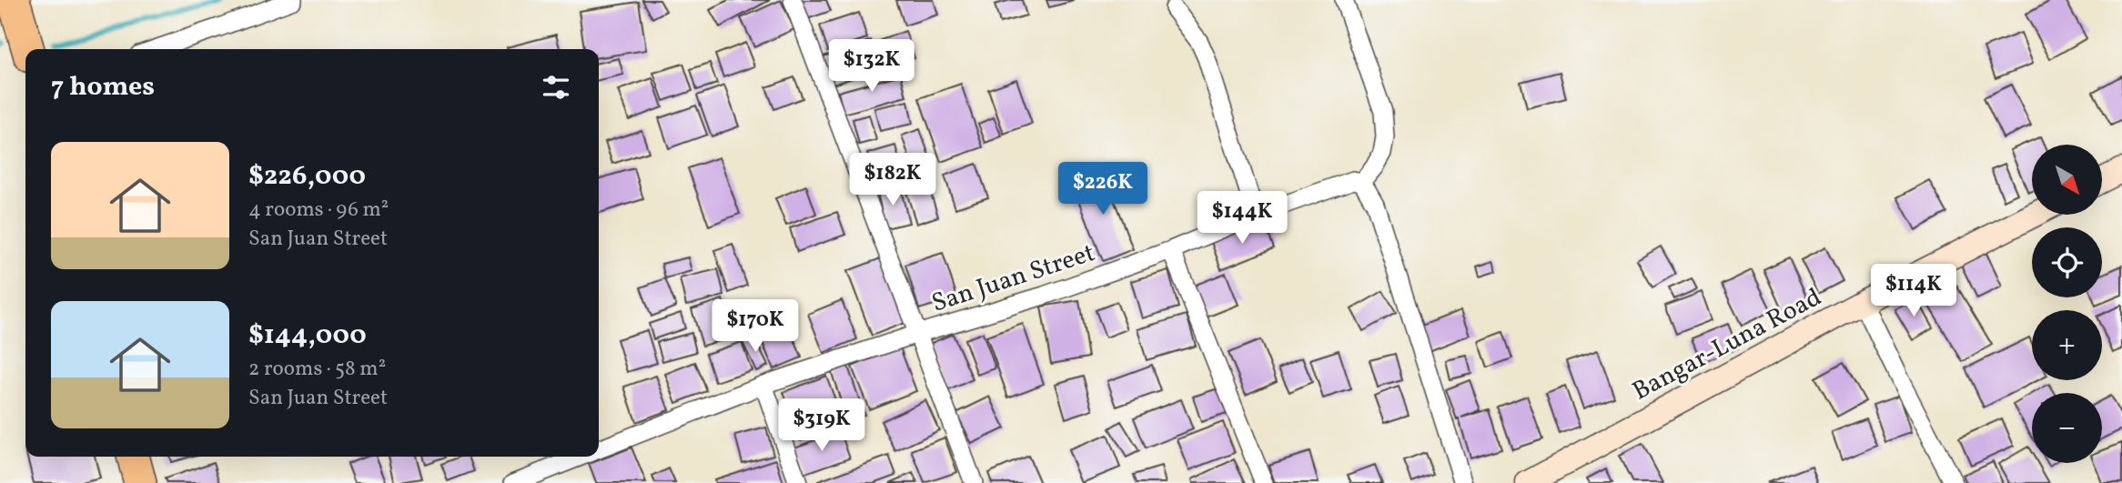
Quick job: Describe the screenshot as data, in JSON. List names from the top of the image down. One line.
{"streets":{"main road":["Bangar-Luna Road"],"street":["San Juan Street"]},"north":"bottom right","page":{"price":["$132K","$182K","$226K","$144K","$114K","$170K","$319K"],"heading":"7 homes","list":[{"name":"$226,000","note":"4 rooms · 96 m² · San Juan Street"},{"name":"$144,000","note":"2 rooms · 58 m² · San Juan Street"}],"map_buttons":["+","−"]}}
